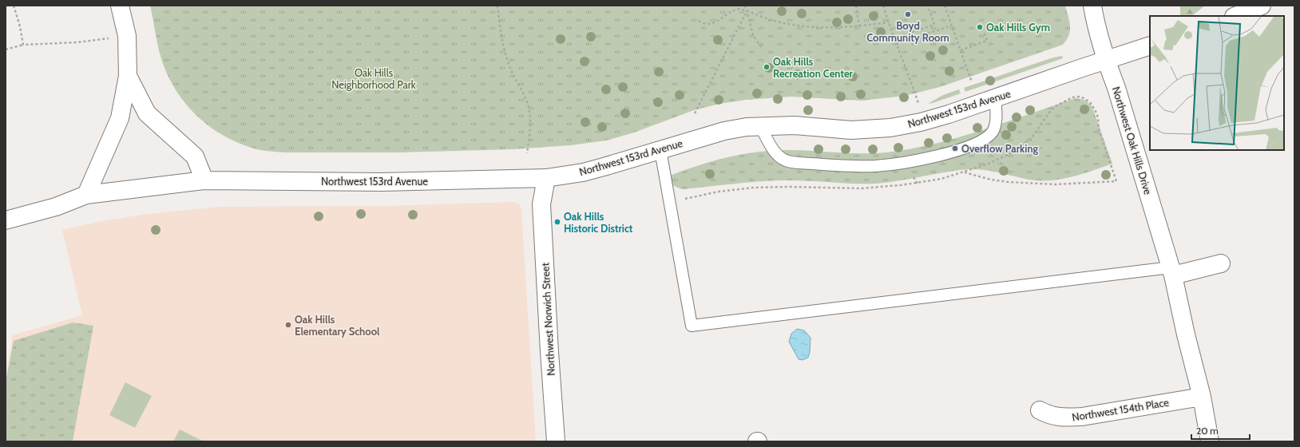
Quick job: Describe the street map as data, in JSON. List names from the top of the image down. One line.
{"streets":{"street":["Northwest 153rd Avenue","Northwest Oak Hills Drive","Northwest Norwich Street","Northwest 154th Place"]},"crossings":[["Northwest 153rd Avenue","Northwest Oak Hills Drive"],["Northwest 153rd Avenue","Northwest Norwich Street"],["Northwest Oak Hills Drive","Northwest 154th Place"]],"parks":["Oak Hills Neighborhood Park"],"places":["Boyd Community Room","Oak Hills Gym","Oak Hills Recreation Center","Overflow Parking","Oak Hills Historic District","Oak Hills Elementary School"],"scale_bar":"20 m"}
